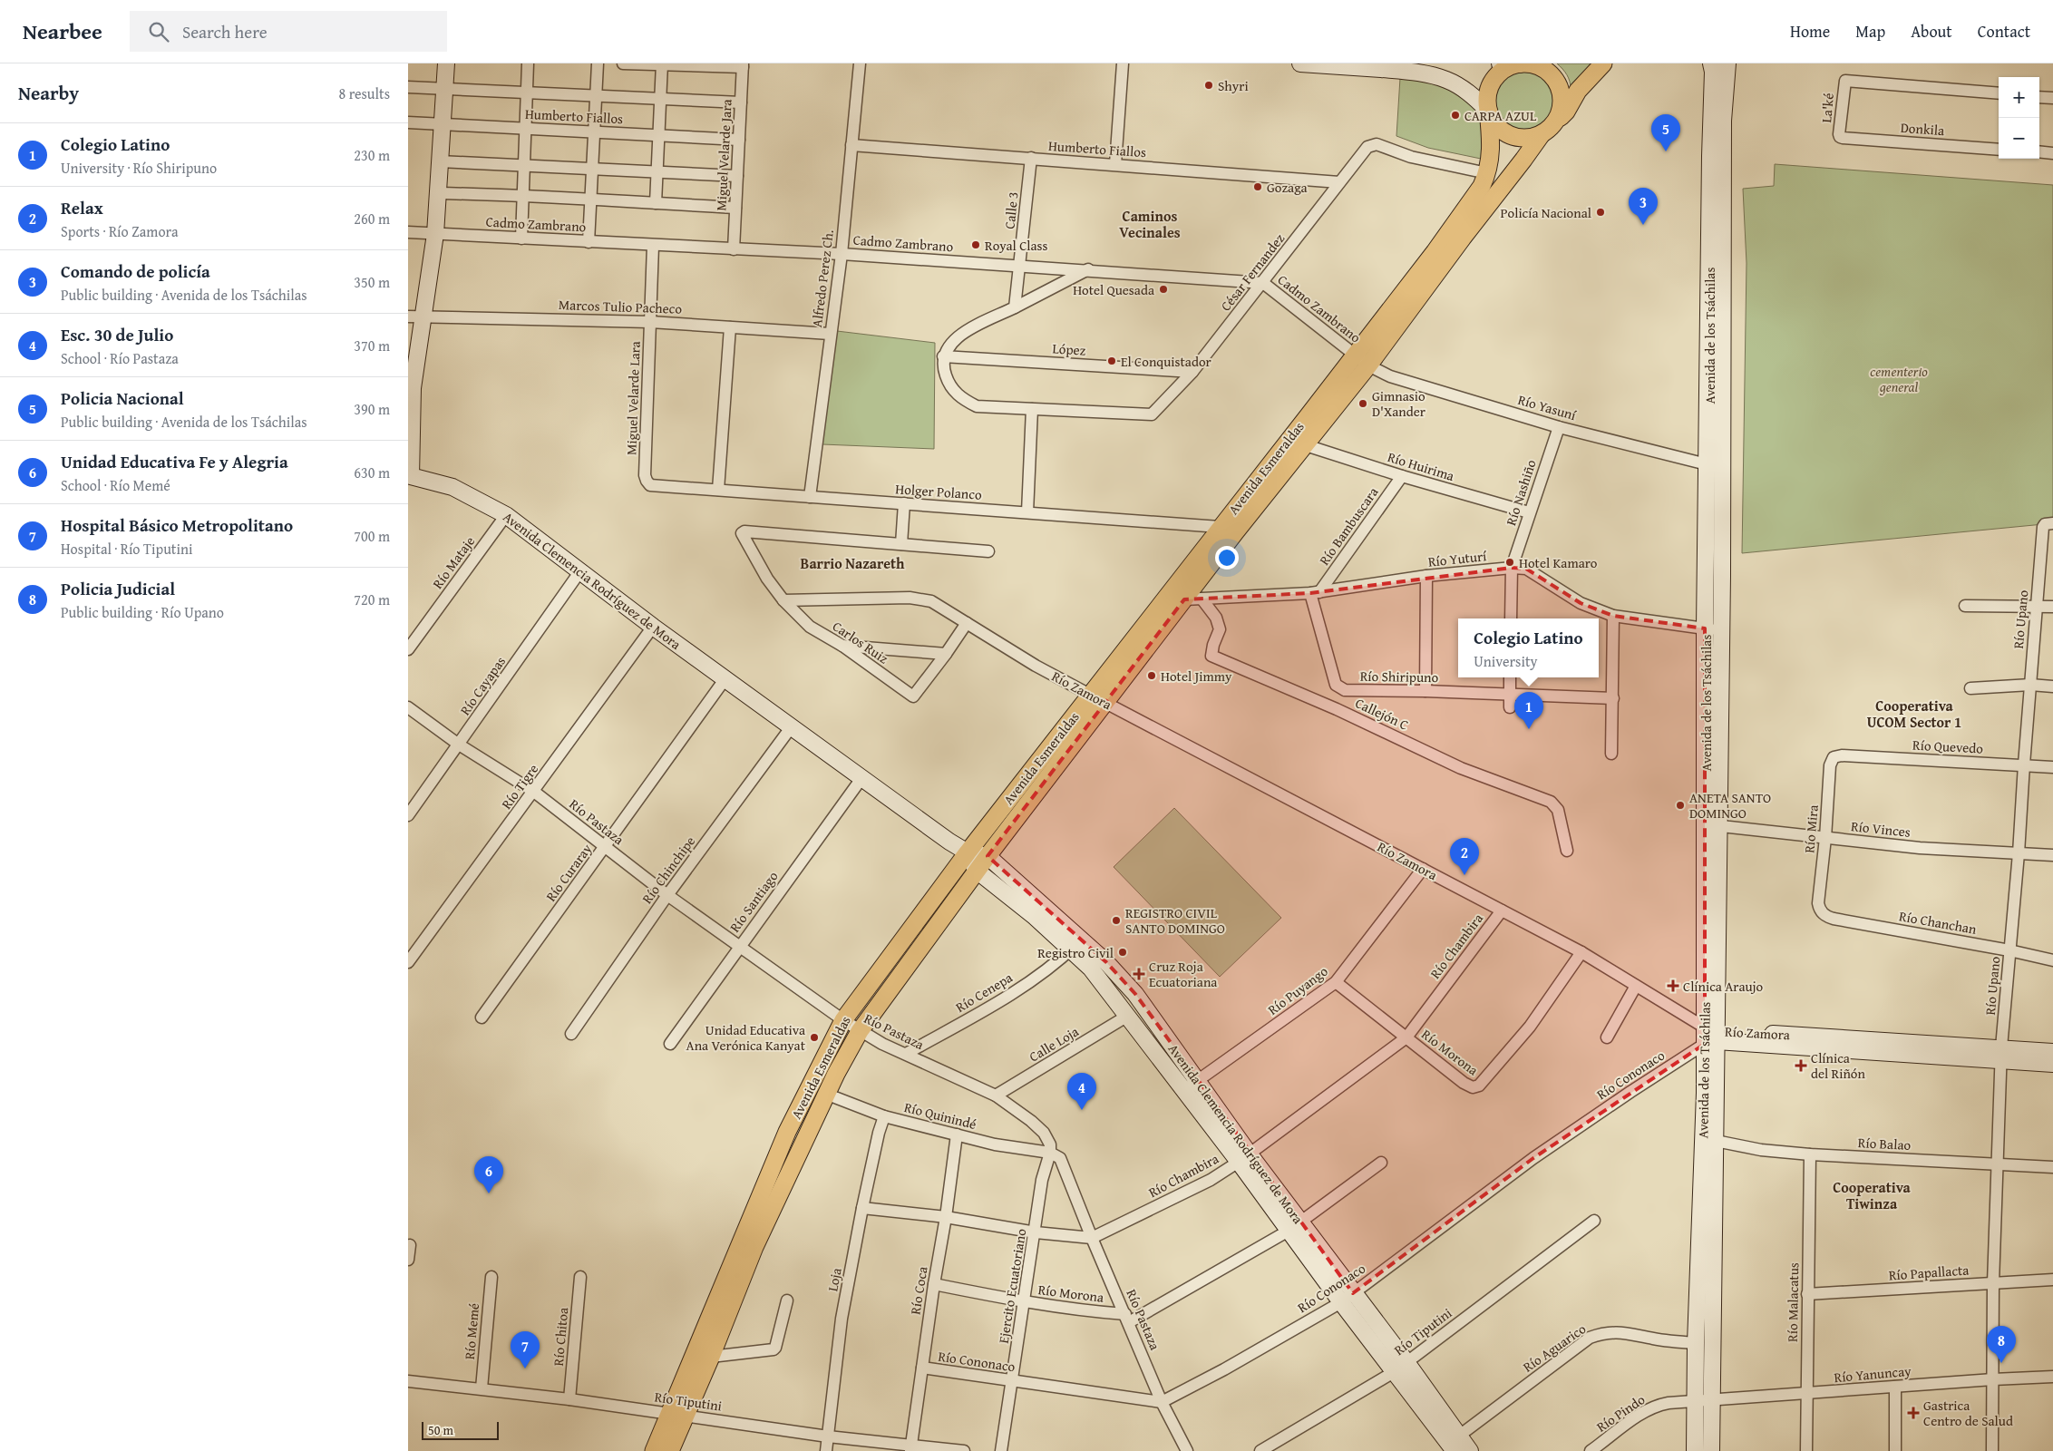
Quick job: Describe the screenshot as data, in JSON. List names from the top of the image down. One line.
{"streets":{"main road":["Avenida Esmeraldas"],"street":["La'ké","Humberto Fiallos","Donkila","Miguel Velarde Jara","Calle 3","Cadmo Zambrano","César Fernandez","Alfredo Perez Ch.","Marcos Tulio Pacheco","Avenida de los Tsáchilas","López","Miguel Velarde Lara","Río Yasuní","Río Huirima","Holger Polanco","Río Nashiño","Río Bambuscara","Río Yuturí","Río Mataje","Avenida Clemencia Rodríguez de Mora","Río Upano","Carlos Ruiz","Río Shiripuno","Río Cayapas","Río Zamora","Callejón C","Río Quevedo","Río Tigre","Río Pastaza","Río Mira","Río Vinces","Río Chinchipe","Río Curaray","Río Santiago","Río Chanchan","Río Chambira","Río Puyango","Río Cenepa","Calle Loja","Río Morona","Río Cononaco","Río Quinindé","Río Balao","Río Papallacta","Loja","Ejercito Ecuatoriano","Río Coca","Río Malacatus","Río Memé","Río Tiputini","Río Chitoa","Río Aguarico","Río Yanuncay","Río Pindo"]},"crossings":[["La'ké","Donkila"],["Humberto Fiallos","Miguel Velarde Jara"],["Humberto Fiallos","Calle 3"],["Humberto Fiallos","César Fernandez"],["Humberto Fiallos","Alfredo Perez Ch."],["Humberto Fiallos","Avenida Clemencia Rodríguez de Mora"],["Miguel Velarde Jara","Cadmo Zambrano"],["Calle 3","Cadmo Zambrano"],["Cadmo Zambrano","César Fernandez"],["Cadmo Zambrano","Alfredo Perez Ch."],["Cadmo Zambrano","Miguel Velarde Lara"],["Cadmo Zambrano","Río Yasuní"],["Cadmo Zambrano","Avenida Esmeraldas"],["Cadmo Zambrano","Avenida Clemencia Rodríguez de Mora"],["César Fernandez","López"],["César Fernandez","Avenida Esmeraldas"],["Alfredo Perez Ch.","Marcos Tulio Pacheco"],["Alfredo Perez Ch.","Holger Polanco"],["Marcos Tulio Pacheco","Miguel Velarde Lara"],["Marcos Tulio Pacheco","Avenida Clemencia Rodríguez de Mora"],["Avenida de los Tsáchilas","Río Yasuní"],["Avenida de los Tsáchilas","Río Yuturí"],["Avenida de los Tsáchilas","Río Zamora"],["Avenida de los Tsáchilas","Río Vinces"],["Avenida de los Tsáchilas","Río Cononaco"],["Avenida de los Tsáchilas","Río Balao"],["Avenida de los Tsáchilas","Río Aguarico"],["Avenida de los Tsáchilas","Río Yanuncay"],["Avenida de los Tsáchilas","Río Pindo"],["Miguel Velarde Lara","Holger Polanco"],["Río Yasuní","Avenida Esmeraldas"],["Río Yasuní","Río Nashiño"],["Río Huirima","Avenida Esmeraldas"],["Río Huirima","Río Nashiño"],["Río Huirima","Río Bambuscara"],["Avenida Esmeraldas","Holger Polanco"],["Avenida Esmeraldas","Río Yuturí"],["Avenida Esmeraldas","Avenida Clemencia Rodríguez de Mora"],["Avenida Esmeraldas","Río Zamora"],["Avenida Esmeraldas","Callejón C"],["Avenida Esmeraldas","Río Pastaza"],["Avenida Esmeraldas","Río Quinindé"],["Avenida Esmeraldas","Río Tiputini"],["Río Nashiño","Río Yuturí"],["Río Bambuscara","Río Yuturí"],["Río Bambuscara","Río Shiripuno"],["Río Yuturí","Río Shiripuno"],["Río Yuturí","Callejón C"],["Río Mataje","Avenida Clemencia Rodríguez de Mora"],["Avenida Clemencia Rodríguez de Mora","Río Cayapas"],["Avenida Clemencia Rodríguez de Mora","Río Tigre"],["Avenida Clemencia Rodríguez de Mora","Río Chinchipe"],["Avenida Clemencia Rodríguez de Mora","Río Curaray"],["Avenida Clemencia Rodríguez de Mora","Río Santiago"],["Avenida Clemencia Rodríguez de Mora","Río Chambira"],["Avenida Clemencia Rodríguez de Mora","Río Puyango"],["Avenida Clemencia Rodríguez de Mora","Río Cenepa"],["Avenida Clemencia Rodríguez de Mora","Calle Loja"],["Avenida Clemencia Rodríguez de Mora","Río Cononaco"],["Avenida Clemencia Rodríguez de Mora","Río Tiputini"],["Avenida Clemencia Rodríguez de Mora","Río Aguarico"],["Río Upano","Río Zamora"],["Río Upano","Río Quevedo"],["Río Upano","Río Vinces"],["Río Upano","Río Chanchan"],["Río Upano","Río Balao"],["Río Upano","Río Papallacta"],["Río Upano","Río Yanuncay"],["Carlos Ruiz","Río Zamora"],["Río Cayapas","Río Pastaza"],["Río Zamora","Río Chambira"],["Río Zamora","Río Puyango"],["Río Zamora","Río Morona"],["Río Zamora","Río Cononaco"],["Río Quevedo","Río Mira"],["Río Tigre","Río Pastaza"],["Río Pastaza","Río Chinchipe"],["Río Pastaza","Río Curaray"],["Río Pastaza","Río Santiago"],["Río Pastaza","Río Chambira"],["Río Pastaza","Río Cenepa"],["Río Pastaza","Calle Loja"],["Río Pastaza","Río Morona"],["Río Pastaza","Río Cononaco"],["Río Pastaza","Río Quinindé"],["Río Pastaza","Ejercito Ecuatoriano"],["Río Mira","Río Vinces"],["Río Mira","Río Chanchan"],["Río Chambira","Río Morona"],["Río Puyango","Río Morona"],["Río Morona","Ejercito Ecuatoriano"],["Río Morona","Río Coca"],["Río Cononaco","Ejercito Ecuatoriano"],["Río Cononaco","Río Coca"],["Río Quinindé","Loja"],["Río Quinindé","Ejercito Ecuatoriano"],["Río Quinindé","Río Coca"],["Río Balao","Río Malacatus"],["Río Papallacta","Río Malacatus"],["Loja","Río Tiputini"],["Río Coca","Río Tiputini"],["Río Malacatus","Río Yanuncay"],["Río Memé","Río Tiputini"],["Río Tiputini","Río Chitoa"],["Río Yanuncay","Río Pindo"]],"districts":["Caminos Vecinales","Barrio Nazareth","Cooperativa UCOM Sector 1","Cooperativa Tiwinza"],"parks":["cementerio general"],"places":{"other":["Shyri","CARPA AZUL","Gozaga","Policía Nacional","Royal Class","Hotel Quesada","El Conquistador","Gimnasio D'Xander","Hotel Kamaro","Hotel Jimmy","ANETA SANTO DOMINGO","REGISTRO CIVIL SANTO DOMINGO","Registro Civil","Unidad Educativa Ana Verónica Kanyat"],"health":["Cruz Roja Ecuatoriana","Clínica Araujo","Clínica del Riñón","Gastrica Centro de Salud"]},"scale_bar":"50 m","page":{"header":"Nearbee","search":"Search here","nav":["Home","Map","About","Contact"],"heading":["Nearby","8 results"],"map_buttons":["+","−"],"pins":["5","3","1","2","4","6","8","7"],"list":[{"mark":"1","name":"Colegio Latino","note":"University · Río Shiripuno","value":"230 m"},{"mark":"2","name":"Relax","note":"Sports · Río Zamora","value":"260 m"},{"mark":"3","name":"Comando de policía","note":"Public building · Avenida de los Tsáchilas","value":"350 m"},{"mark":"4","name":"Esc. 30 de Julio","note":"School · Río Pastaza","value":"370 m"},{"mark":"5","name":"Policia Nacional","note":"Public building · Avenida de los Tsáchilas","value":"390 m"},{"mark":"6","name":"Unidad Educativa Fe y Alegria","note":"School · Río Memé","value":"630 m"},{"mark":"7","name":"Hospital Básico Metropolitano","note":"Hospital · Río Tiputini","value":"700 m"},{"mark":"8","name":"Policia Judicial","note":"Public building · Río Upano","value":"720 m"}],"popup":["Colegio Latino","University"],"scale":"50 m"}}
